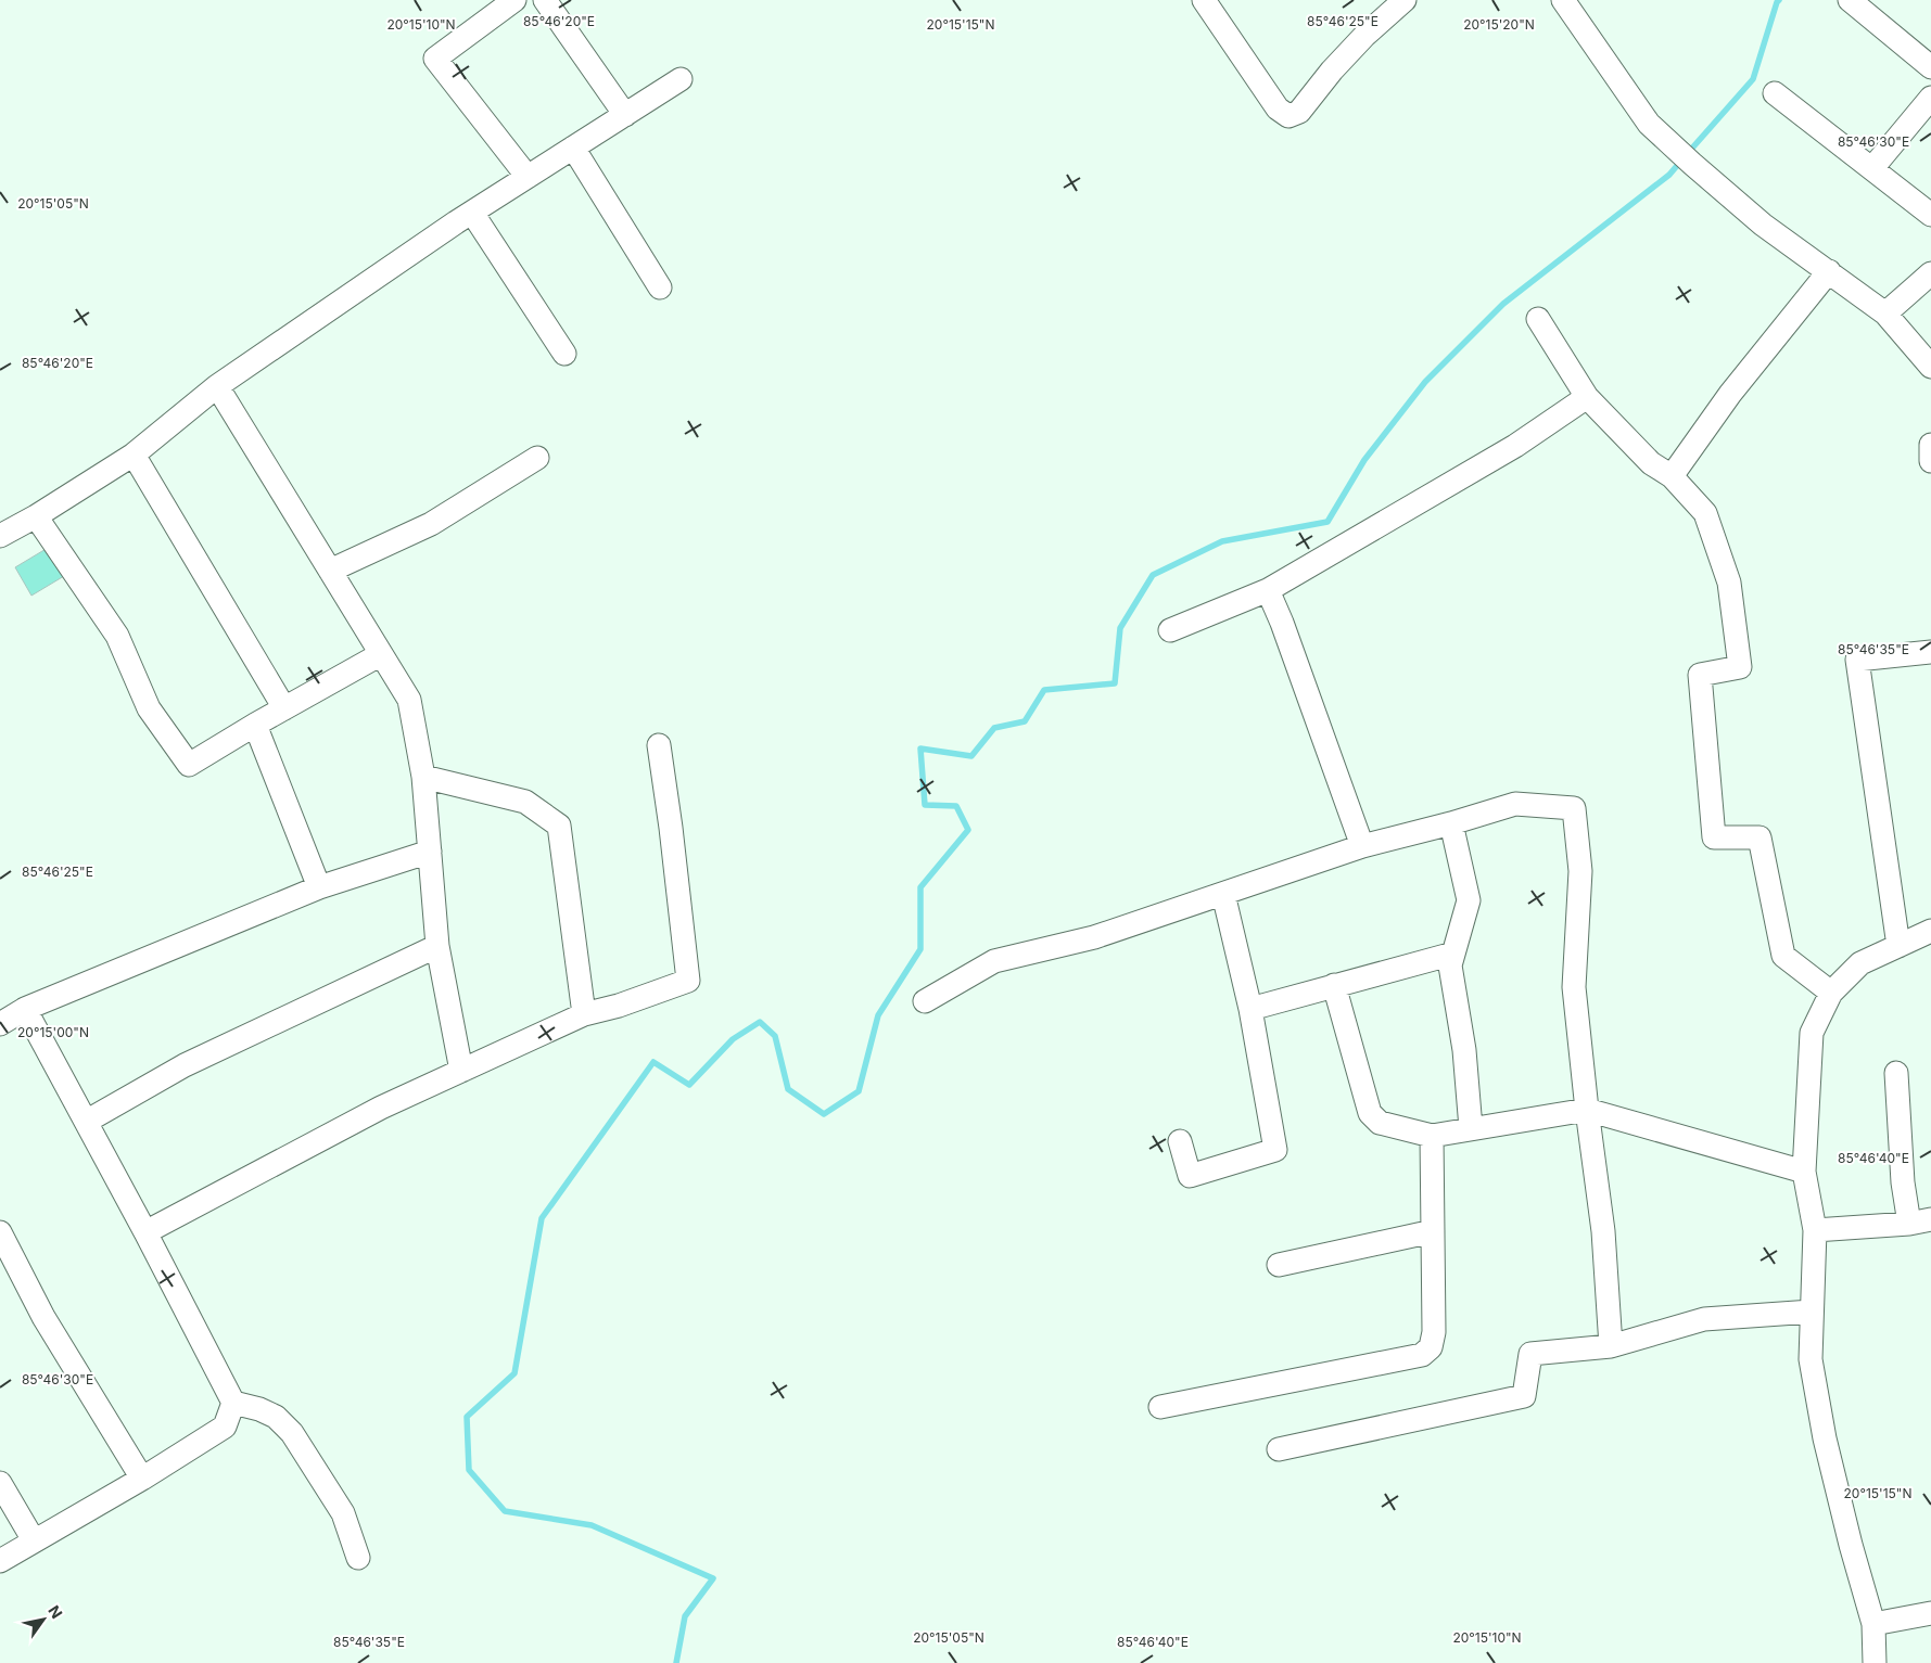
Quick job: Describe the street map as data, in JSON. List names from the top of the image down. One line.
{"north":"top right","coordinates":["85°46'20\"E","85°46'25\"E","20°15'10\"N","20°15'15\"N","20°15'20\"N","85°46'30\"E","20°15'05\"N","85°46'35\"E","20°15'00\"N","85°46'40\"E"]}
